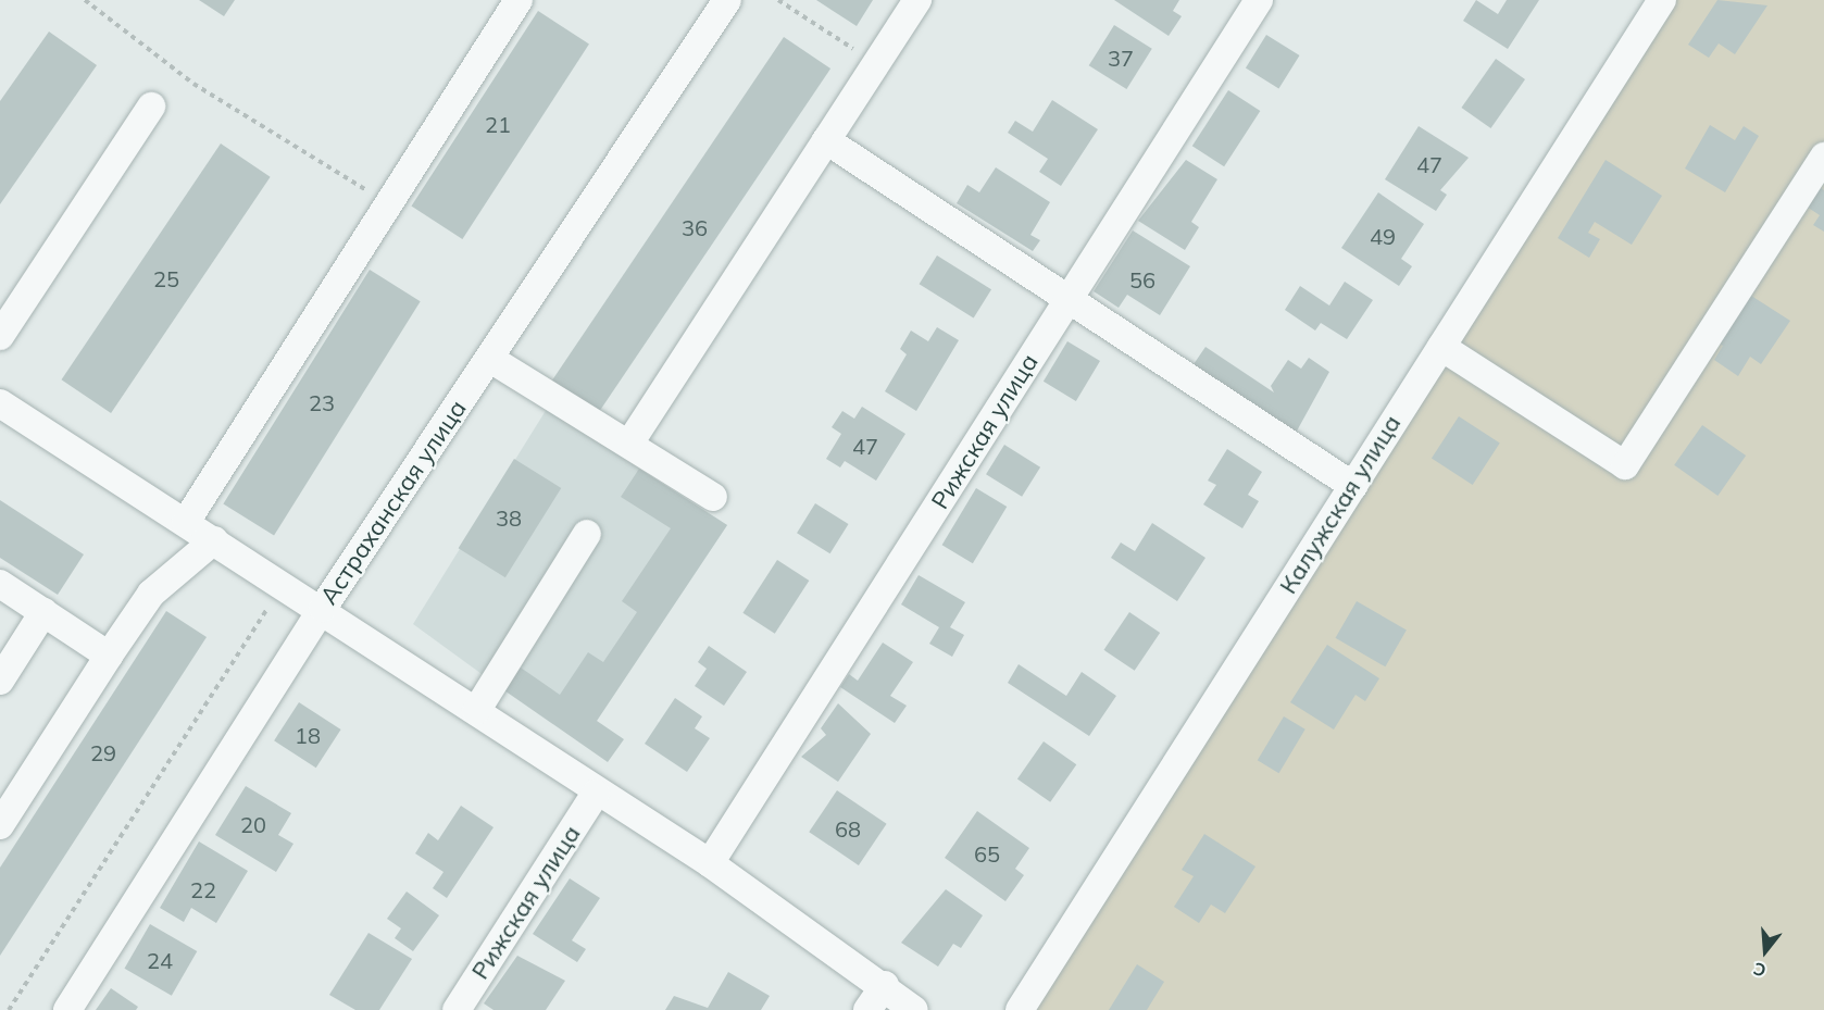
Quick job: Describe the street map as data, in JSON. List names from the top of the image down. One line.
{"streets":{"street":["Рижская улица","Астраханская улица","Калужская улица"]},"house_numbers":["37","21","47","36","49","25","56","23","47","38","18","29","20","68","65","22","24"],"north":"bottom"}
